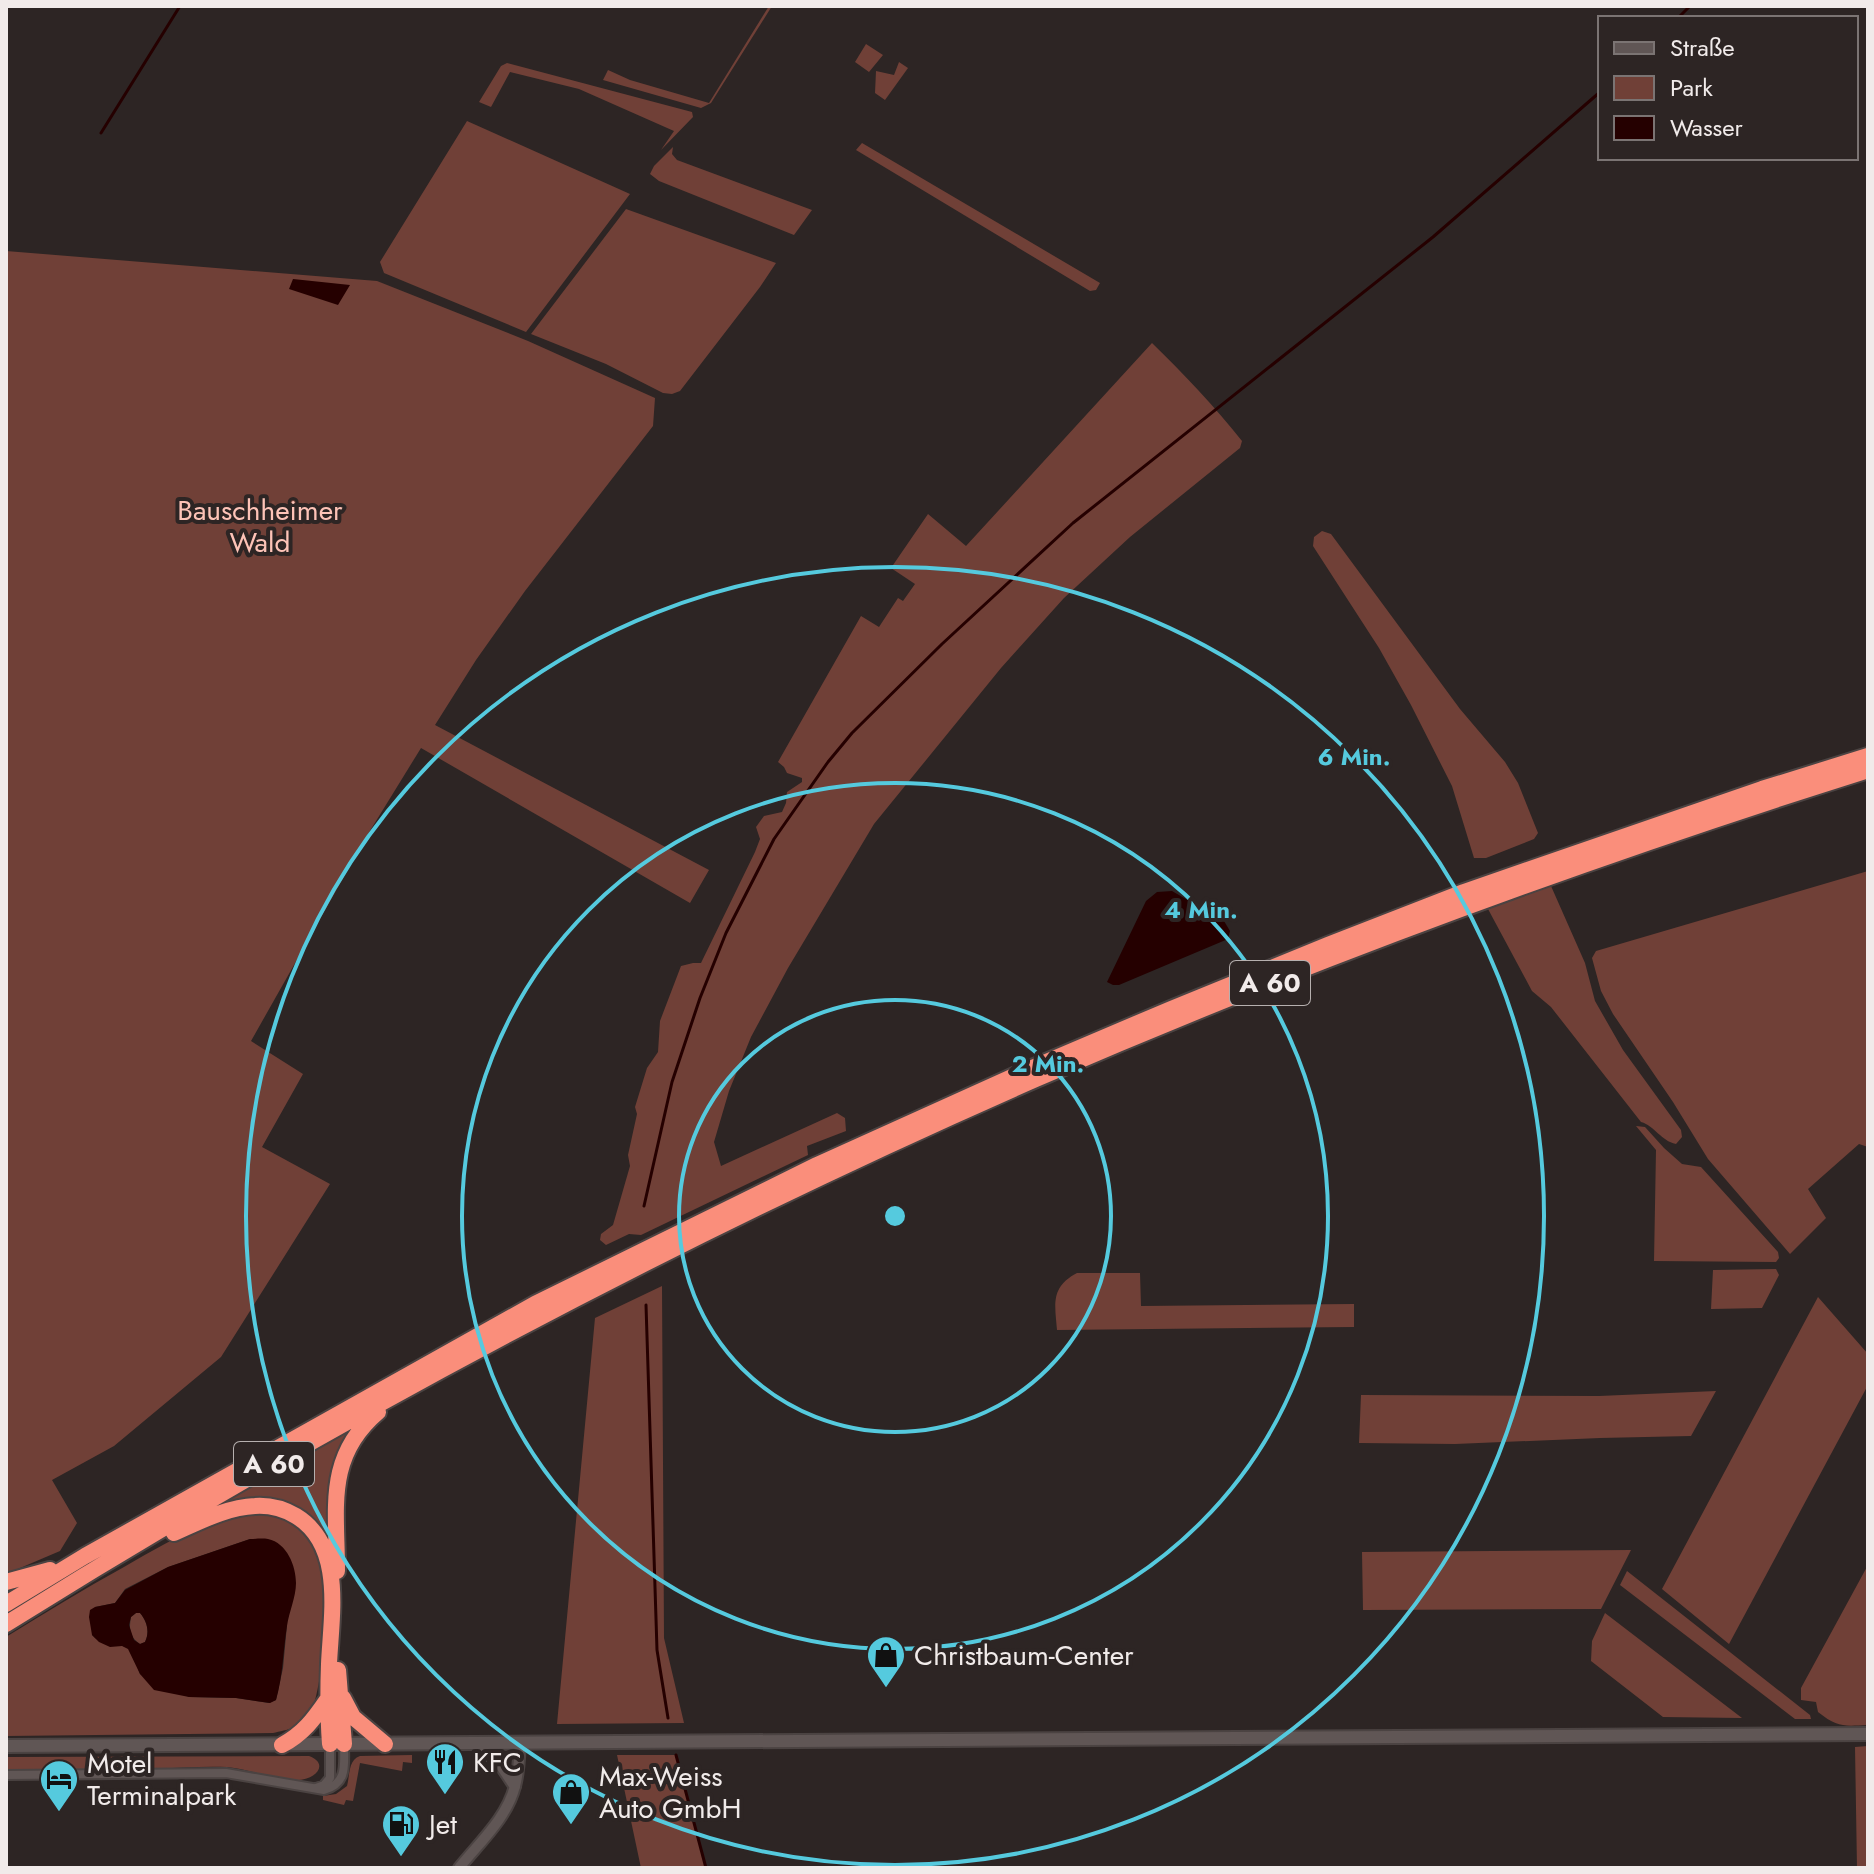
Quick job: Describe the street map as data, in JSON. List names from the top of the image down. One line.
{"streets":{"highway":["A 60"]},"parks":["Bauschheimer Wald"],"places":{"shop":["Christbaum-Center","Max-Weiss Auto GmbH"],"restaurant":["KFC"],"hotel":["Motel Terminalpark"],"fuel station":["Jet"]},"legend":["Straße","Park","Wasser"],"rings":["6 Min.","4 Min.","2 Min."]}
